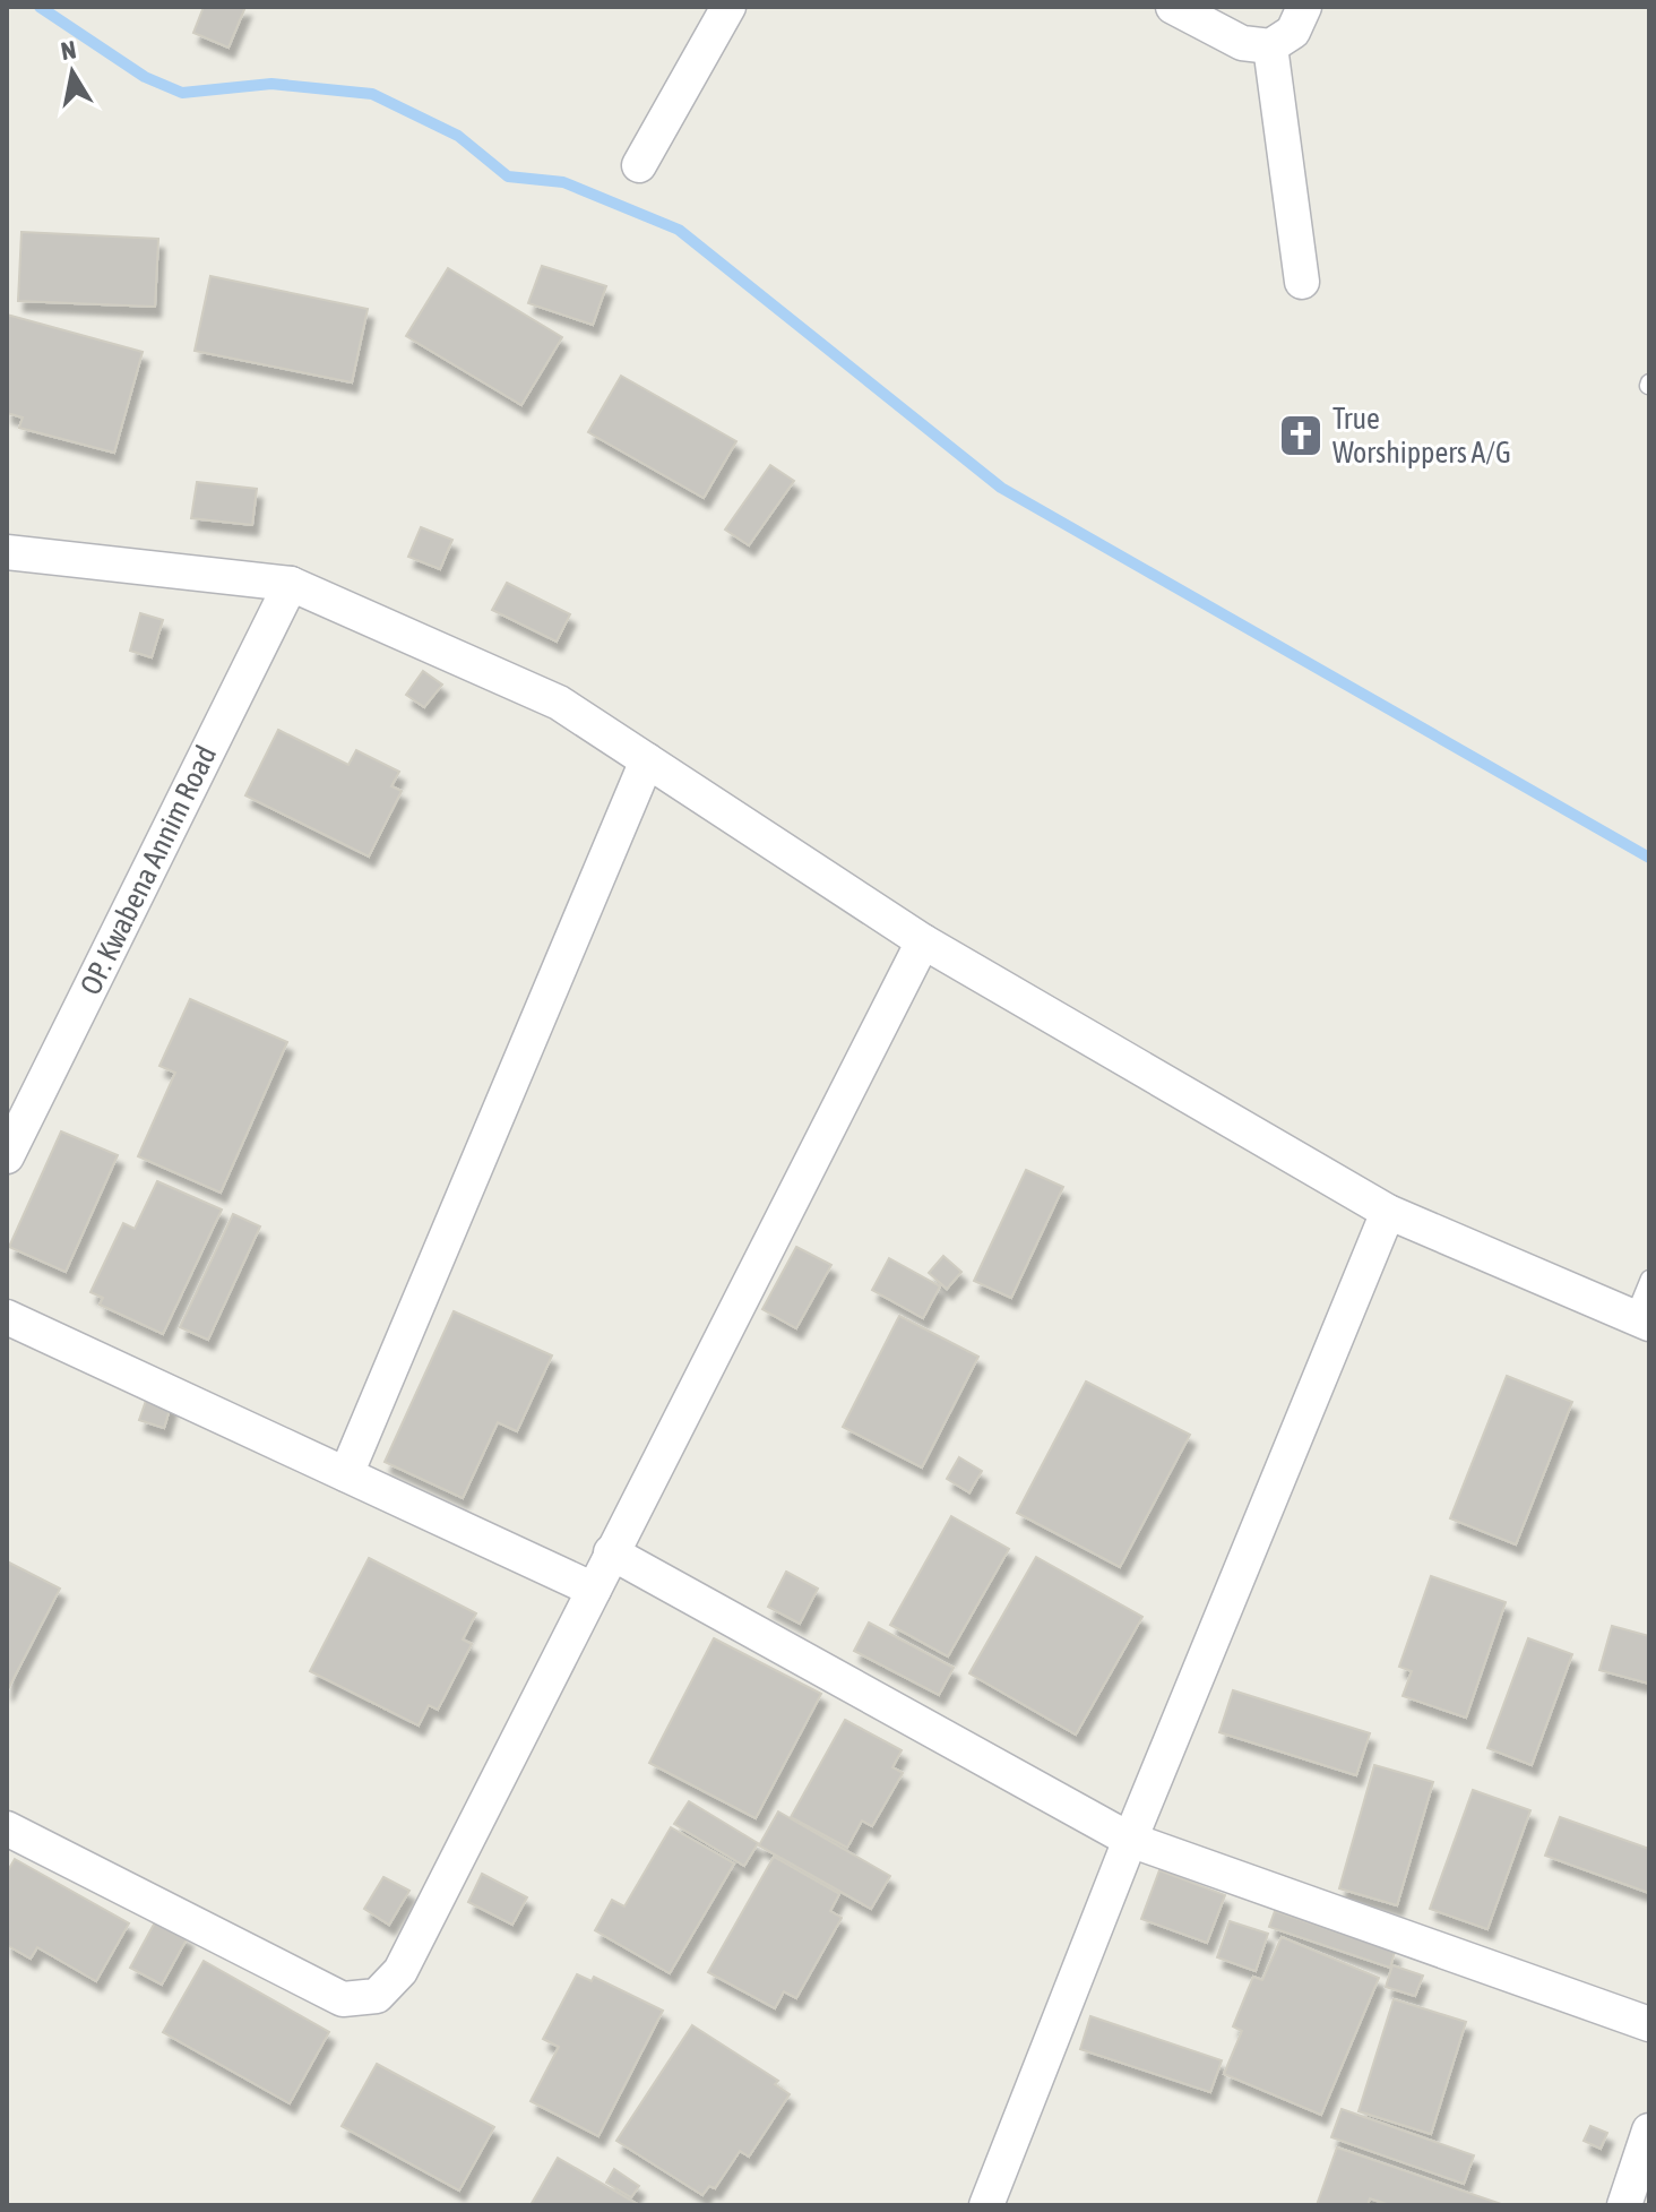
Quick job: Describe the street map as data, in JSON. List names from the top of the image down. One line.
{"streets":{"street":["OP. Kwabena Annim Road"]},"places":{"church":["True Worshippers A/G"]},"north":"top"}
